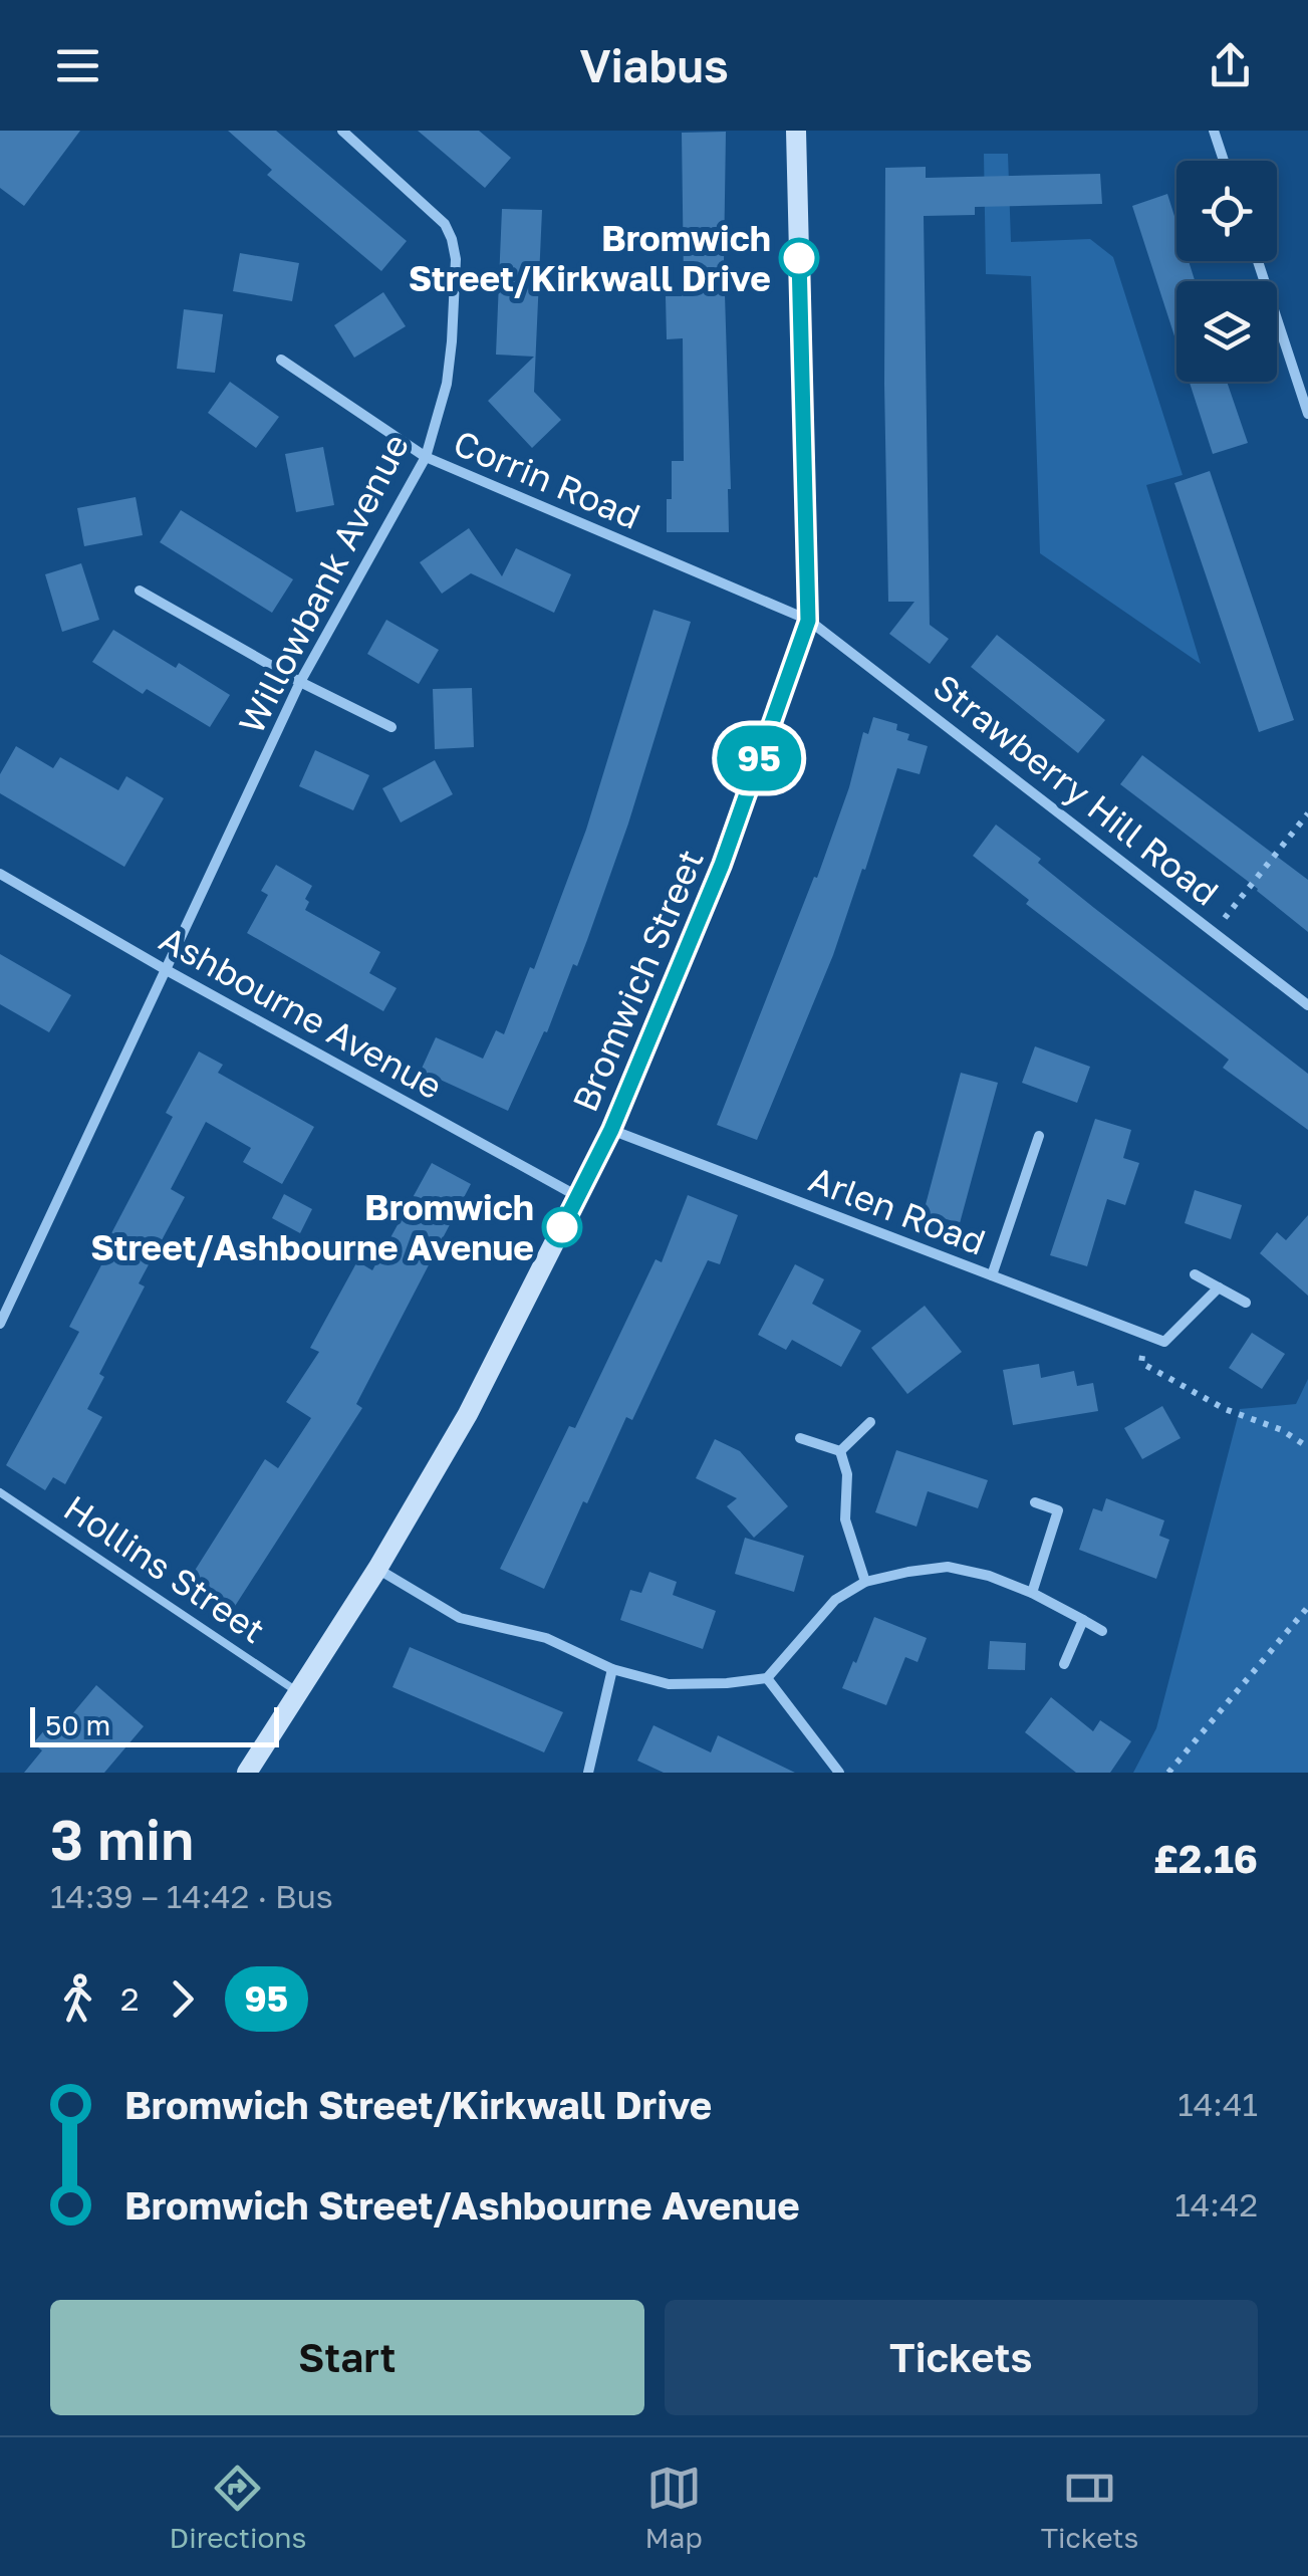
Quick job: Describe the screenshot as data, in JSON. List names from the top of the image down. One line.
{"streets":{"street":["Corrin Road","Willowbank Avenue","Strawberry Hill Road","Bromwich Street","Ashbourne Avenue","Arlen Road"],"lane":["Hollins Street"]},"crossings":[["Corrin Road","Willowbank Avenue"],["Corrin Road","Strawberry Hill Road"],["Corrin Road","Bromwich Street"],["Willowbank Avenue","Ashbourne Avenue"],["Strawberry Hill Road","Bromwich Street"],["Bromwich Street","Ashbourne Avenue"],["Bromwich Street","Arlen Road"],["Bromwich Street","Hollins Street"]],"places":["Bromwich Street/Kirkwall Drive","Bromwich Street/Ashbourne Avenue"],"lines":["bus line 95"],"scale_bar":"50 m","page":{"header":"Viabus","on_map":"95","scale":"50 m","heading":["3 min","14:39 – 14:42 · Bus","£2.16"],"legs":["2","95"],"list":[{"name":"Bromwich Street/Kirkwall Drive","value":"14:41"},{"name":"Bromwich Street/Ashbourne Avenue","value":"14:42"}],"buttons":["Start","Tickets"],"tabs":["Directions","Map","Tickets"]}}
